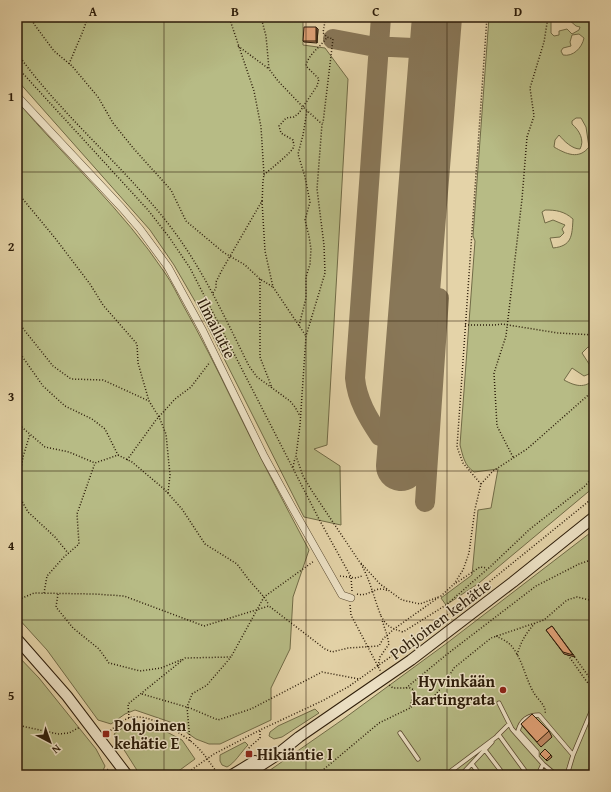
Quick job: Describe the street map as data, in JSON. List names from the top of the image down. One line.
{"streets":{"main road":["Pohjoinen kehätie"],"street":["Ilmailutie"]},"places":{"other":["Hyvinkään kartingrata"],"transit":["Pohjoinen kehätie E","Hikiäntie I"]},"north":"bottom right","grid":{"columns":["A","B","C","D"],"rows":["1","2","3","4","5"]}}
